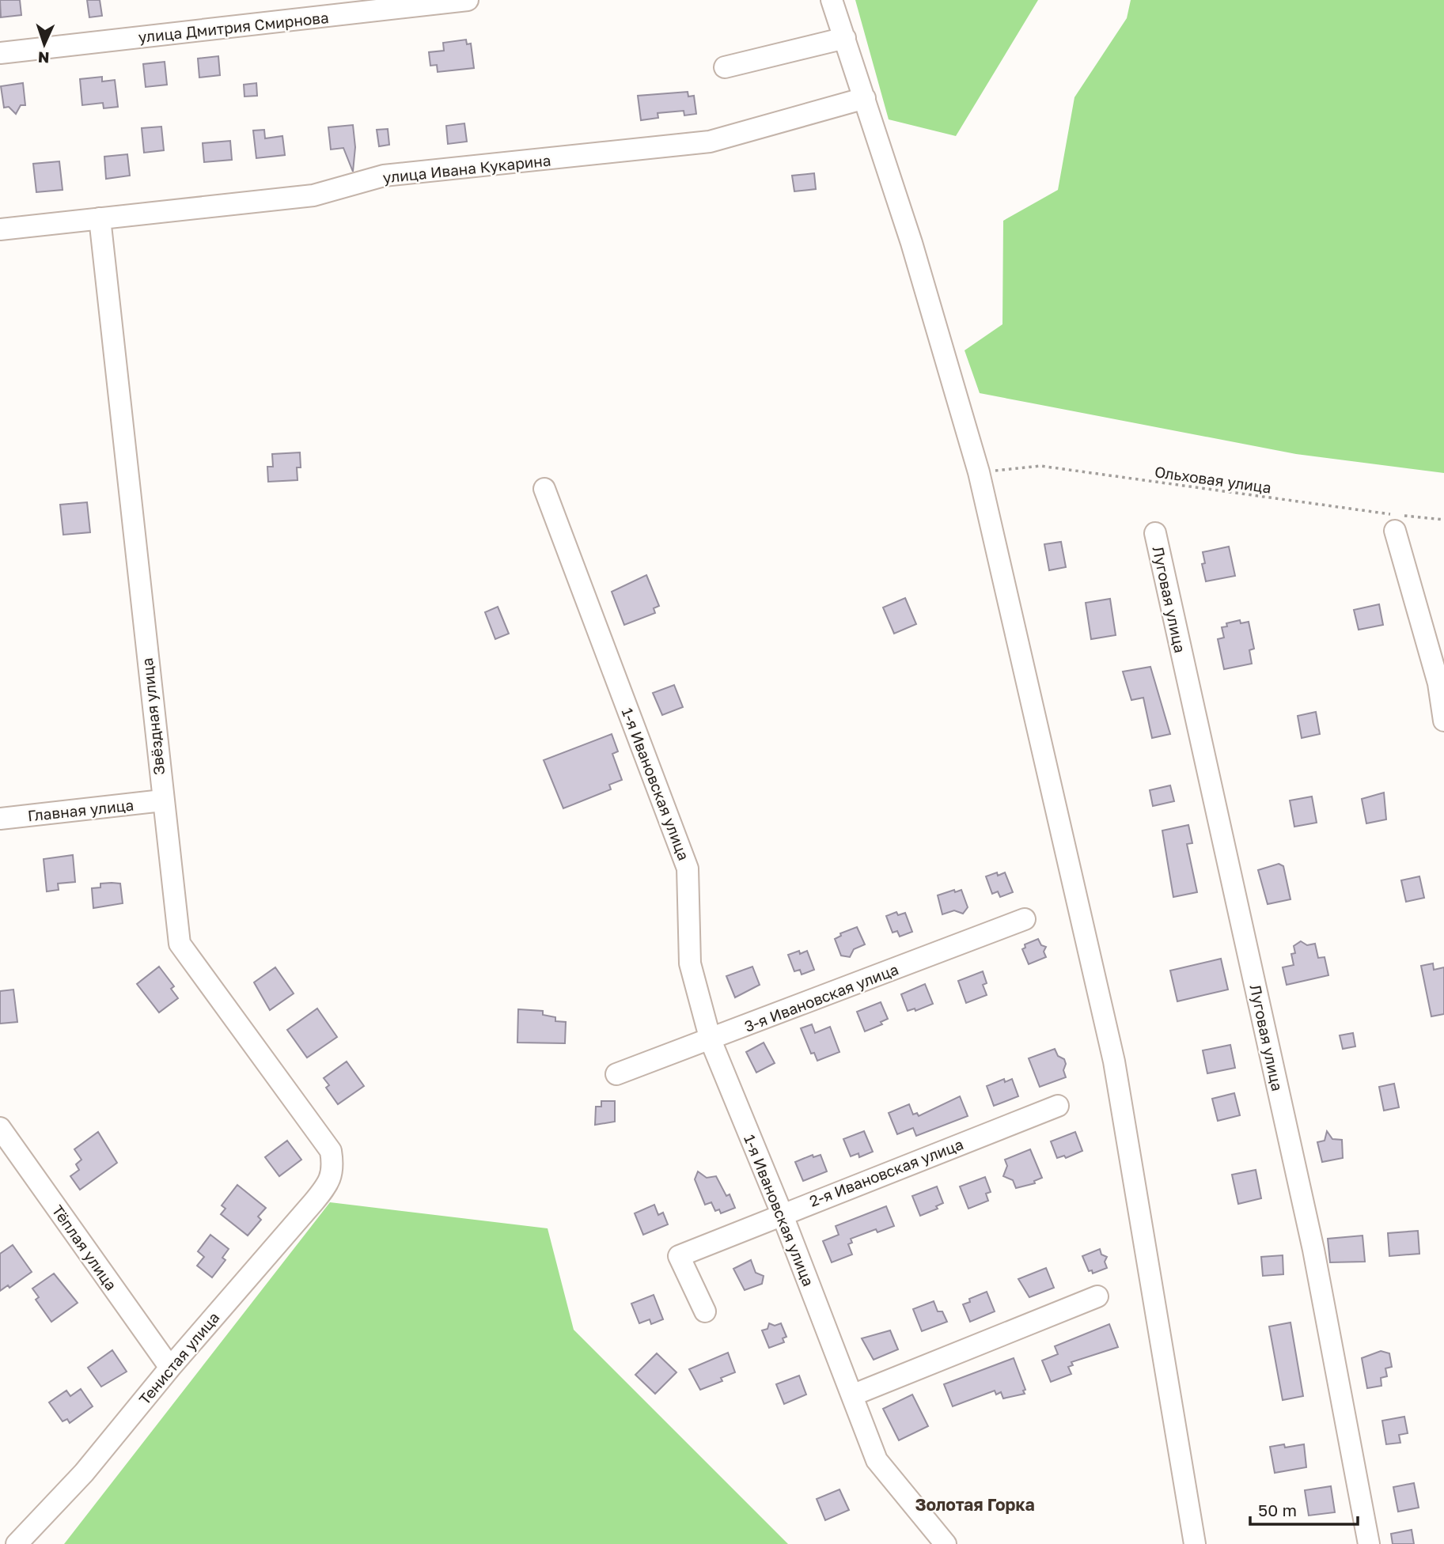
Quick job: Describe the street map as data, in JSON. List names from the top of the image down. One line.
{"streets":{"street":["улица Дмитрия Смирнова","улица Ивана Кукарина","Луговая улица","Звёздная улица","1-я Ивановская улица","Главная улица","3-я Ивановская улица","2-я Ивановская улица","Тёплая улица","Тенистая улица"],"path":["Ольховая улица"]},"crossings":[["улица Ивана Кукарина","Звёздная улица"],["Звёздная улица","Главная улица"],["Звёздная улица","Тенистая улица"],["1-я Ивановская улица","3-я Ивановская улица"],["1-я Ивановская улица","2-я Ивановская улица"],["Тёплая улица","Тенистая улица"]],"districts":["Золотая Горка"],"scale_bar":"50 m","north":"bottom"}
